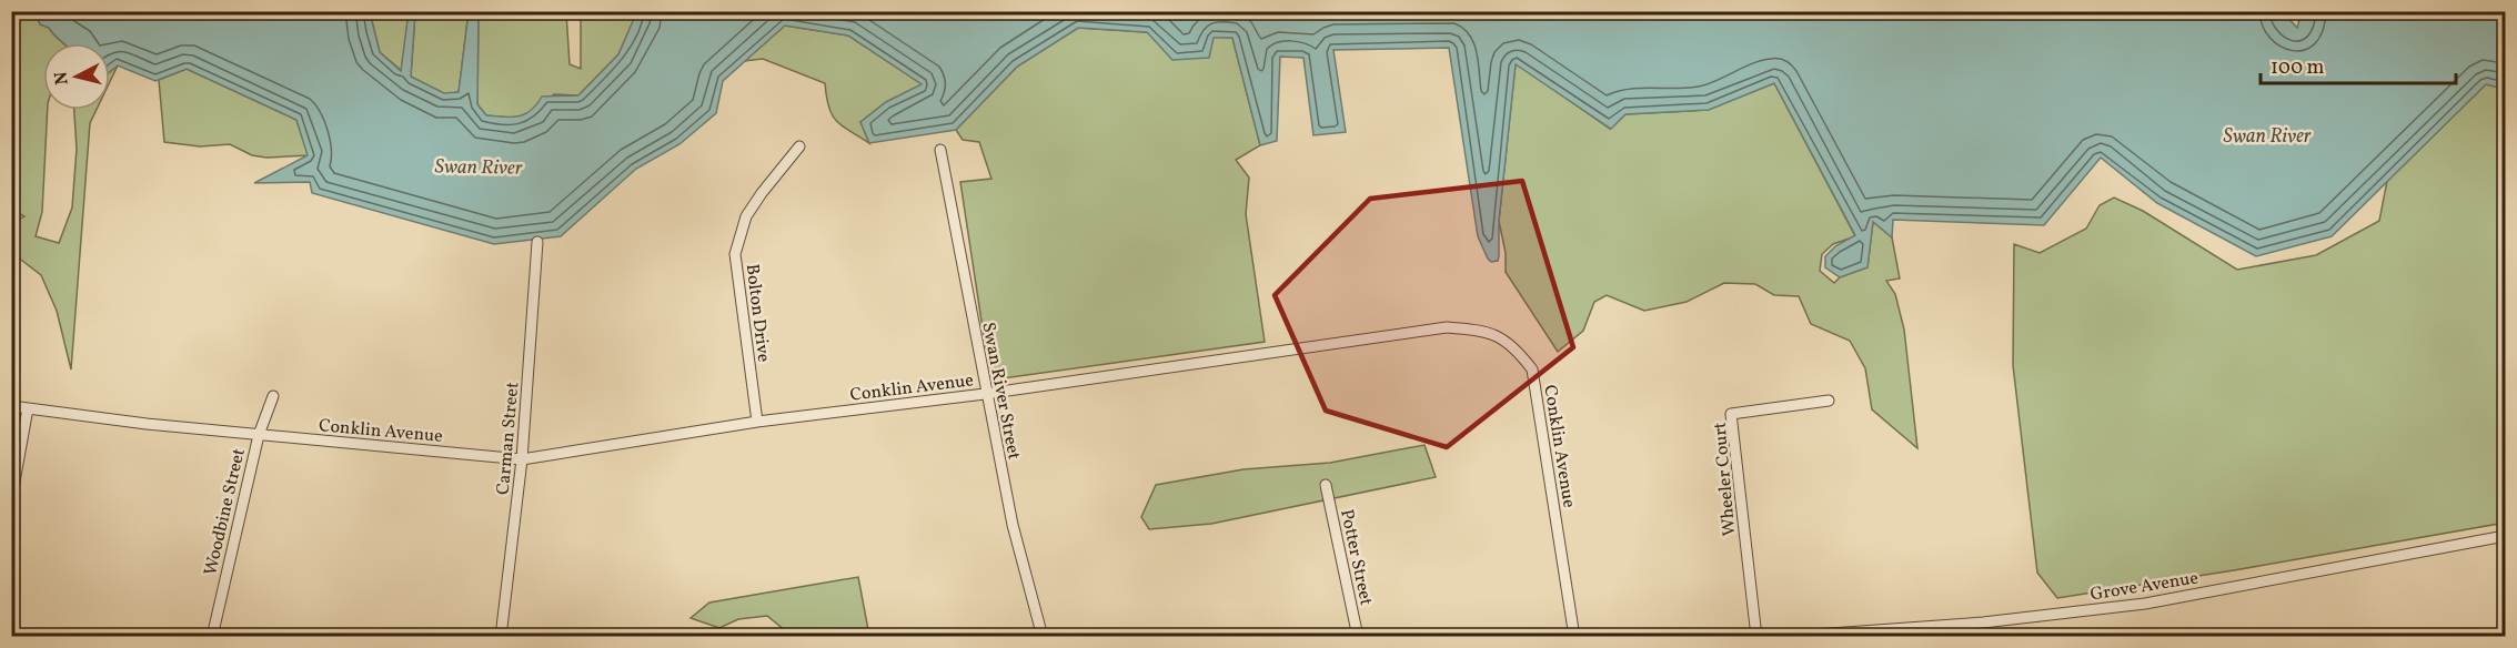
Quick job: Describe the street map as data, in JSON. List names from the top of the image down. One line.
{"streets":{"street":["Bolton Drive","Conklin Avenue","Swan River Street","Carman Street","Wheeler Court","Woodbine Street","Potter Street","Grove Avenue"]},"crossings":[["Bolton Drive","Conklin Avenue"],["Conklin Avenue","Swan River Street"],["Conklin Avenue","Carman Street"],["Conklin Avenue","Woodbine Street"]],"water":["Swan River"],"scale_bar":"100 m","north":"left"}
